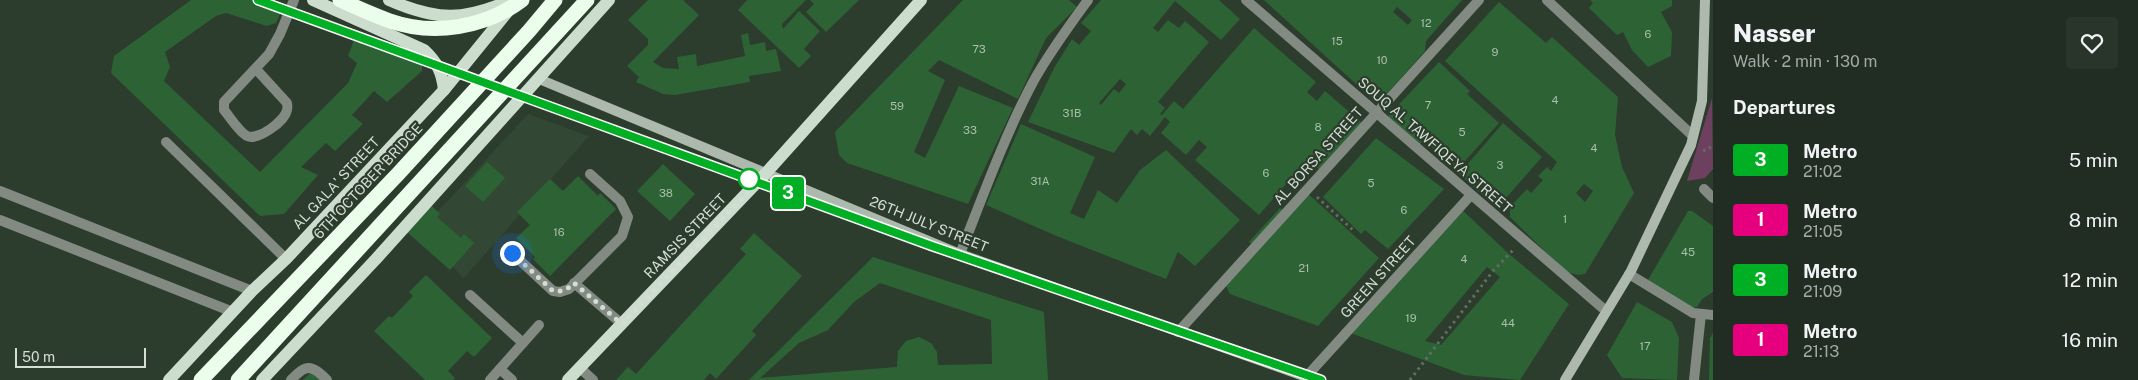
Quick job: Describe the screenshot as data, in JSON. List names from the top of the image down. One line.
{"streets":{"highway":["6TH OCTOBER BRIDGE"],"main road":["AL GALA' STREET","26TH JULY STREET","RAMSIS STREET"],"street":["SOUQ AL TAWFIQEYA STREET","AL BORSA STREET","GREEN STREET"]},"crossings":[["SOUQ AL TAWFIQEYA STREET","AL BORSA STREET"],["SOUQ AL TAWFIQEYA STREET","GREEN STREET"],["AL BORSA STREET","26TH JULY STREET"],["26TH JULY STREET","RAMSIS STREET"],["26TH JULY STREET","GREEN STREET"]],"lines":["metro line 3"],"house_numbers":["12","6","15","73","9","10","4","7","59","31B","8","33","5","4","3","6","31A","5","38","6","1","16","45","4","21","19","44","17"],"scale_bar":"50 m","page":{"on_map":"3","heading":[["Nasser","Walk · 2 min · 130 m"],"Departures"],"list":[{"mark":"3","name":"Metro","note":"21:02","value":"5 min"},{"mark":"1","name":"Metro","note":"21:05","value":"8 min"},{"mark":"3","name":"Metro","note":"21:09","value":"12 min"},{"mark":"1","name":"Metro","note":"21:13","value":"16 min"}],"scale":"50 m"}}
